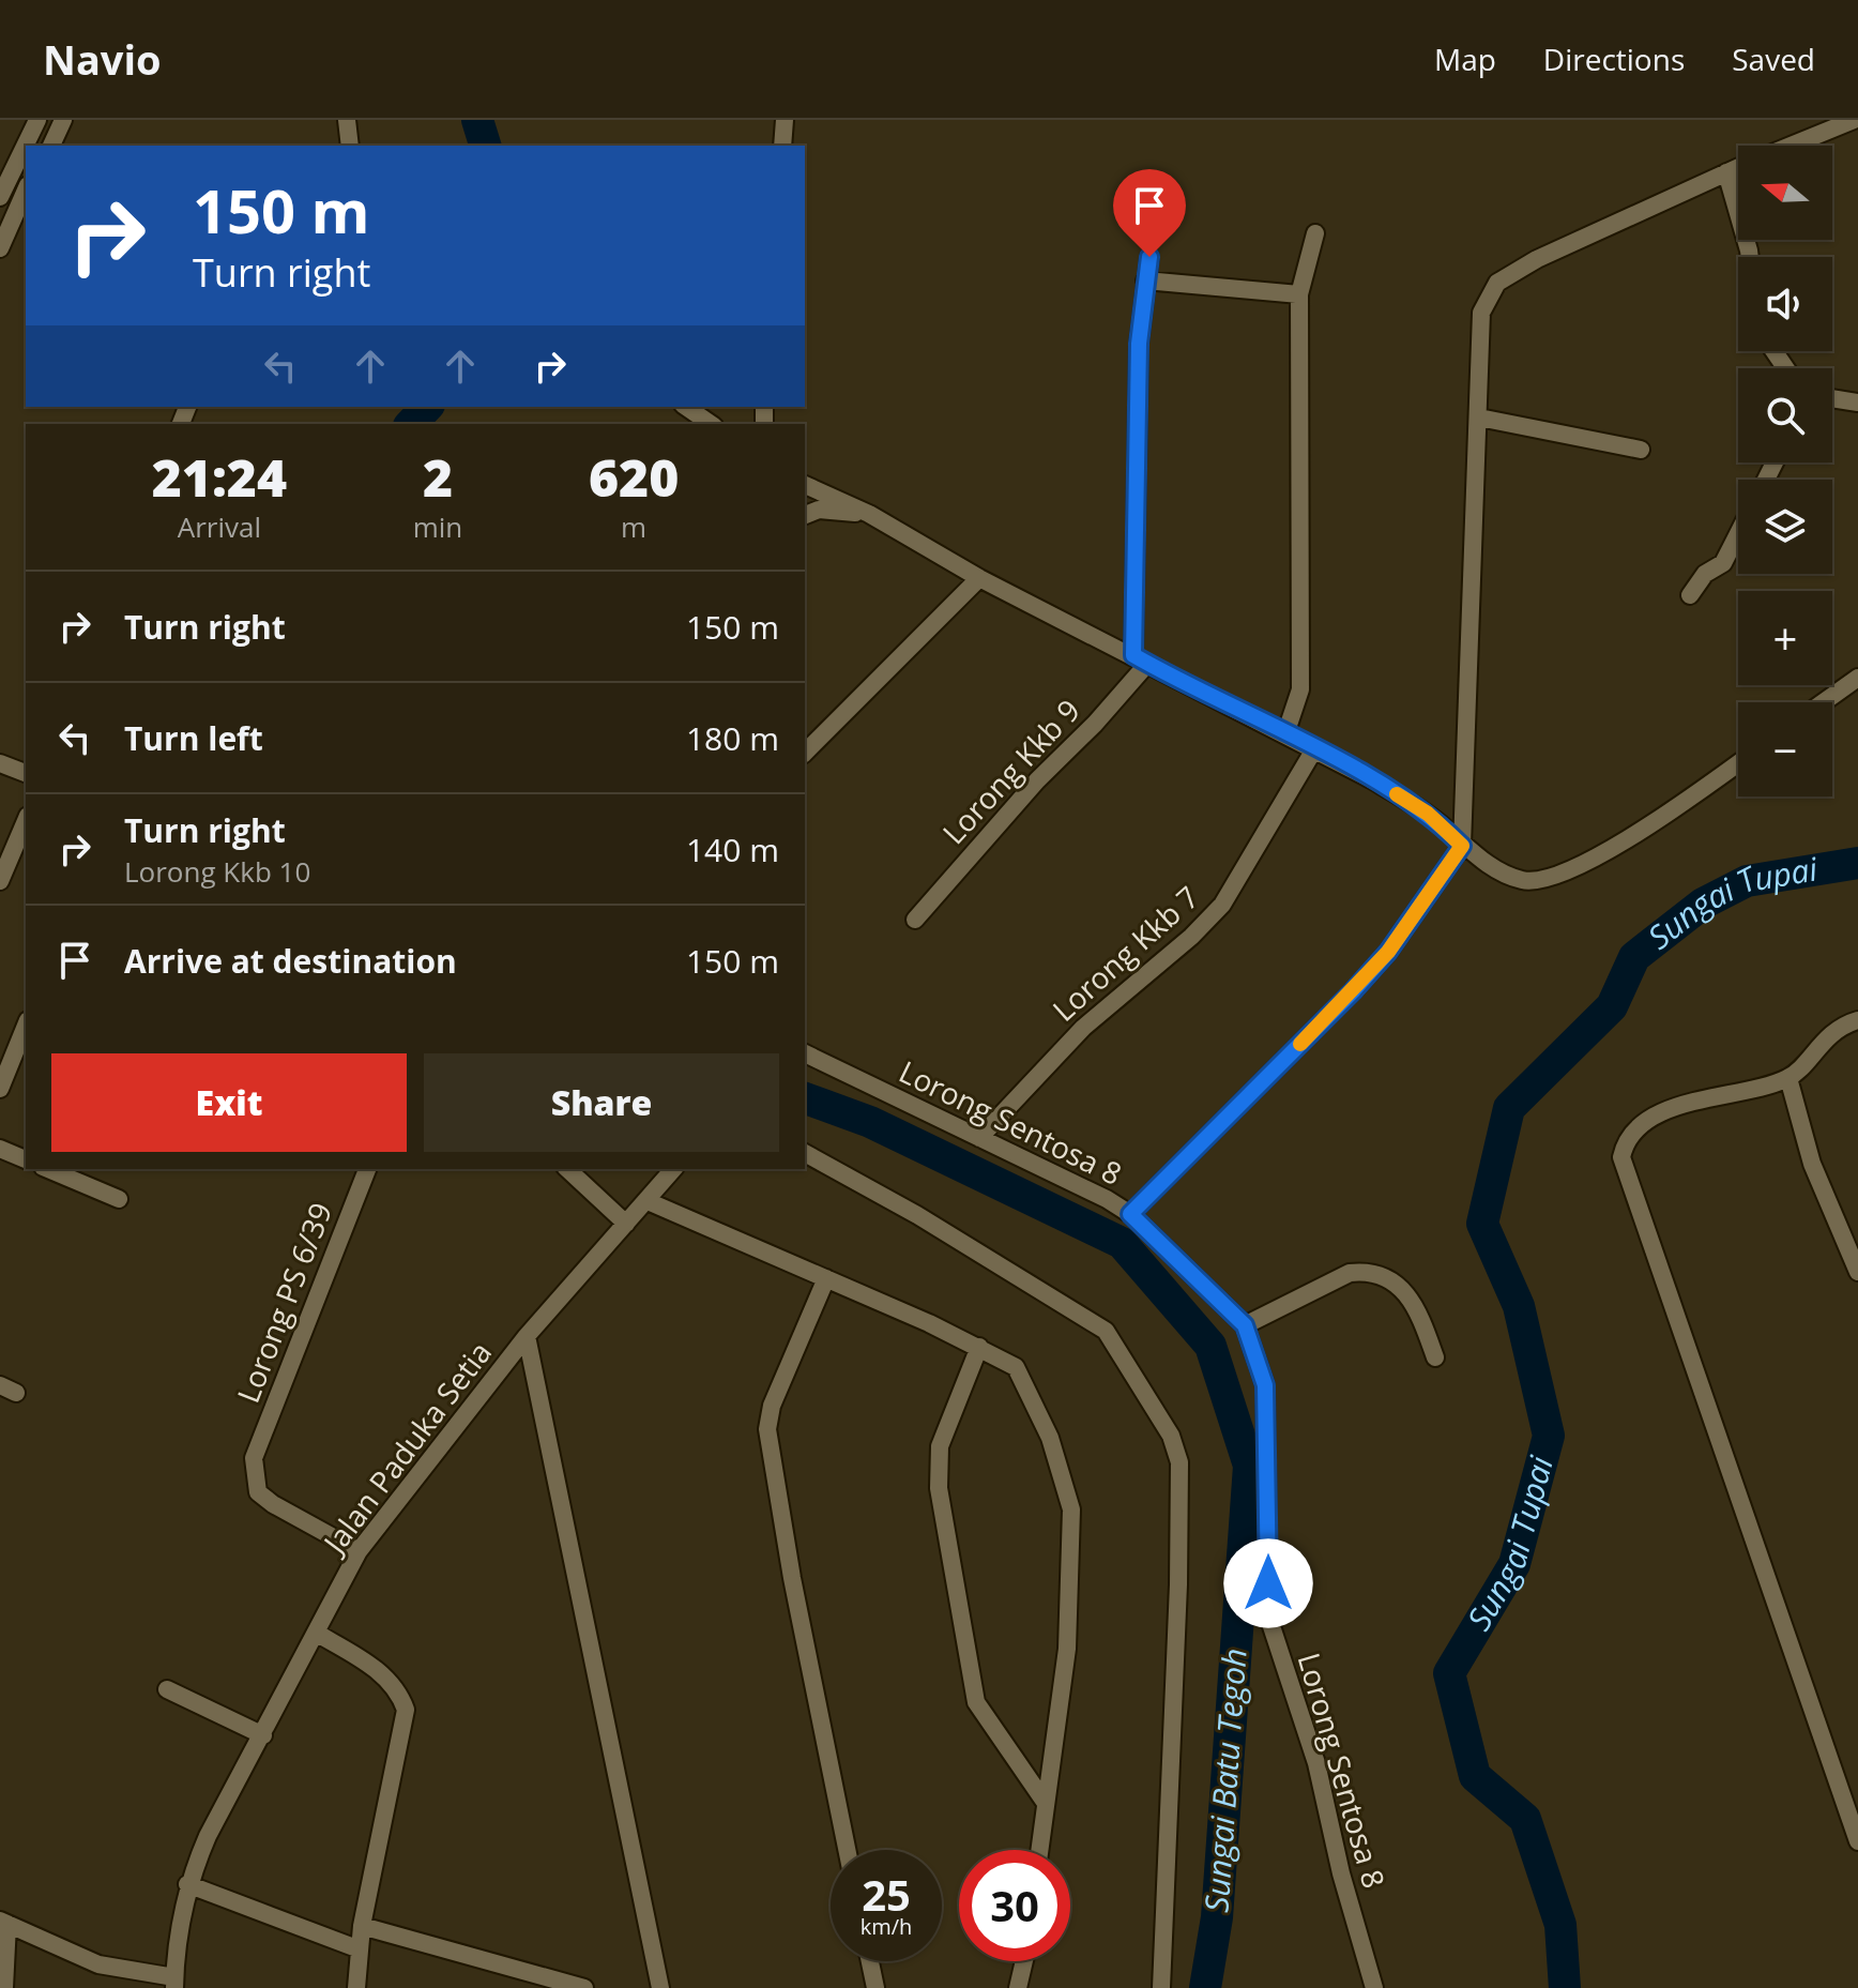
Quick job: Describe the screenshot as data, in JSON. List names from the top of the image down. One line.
{"streets":{"street":["Lorong Kkb 9","Lorong Kkb 7","Lorong Sentosa 8","Lorong PS 6/39","Jalan Paduka Setia"]},"crossings":[["Lorong Kkb 7","Lorong Sentosa 8"],["Lorong PS 6/39","Jalan Paduka Setia"]],"water":["Sungai Tupai","Sungai Batu Tegoh"],"north":"left","page":{"header":"Navio","nav":["Map","Directions","Saved"],"map_buttons":["+","−"],"turn":["150 m","Turn right"],"eta":["21:24","Arrival","2","min","620","m"],"list":[{"name":"Turn right","value":"150 m"},{"name":"Turn left","value":"180 m"},{"name":"Turn right","note":"Lorong Kkb 10","value":"140 m"},{"name":"Arrive at destination","value":"150 m"}],"buttons":["Exit","Share"],"speed":"25 km/h","limit":"30"}}
